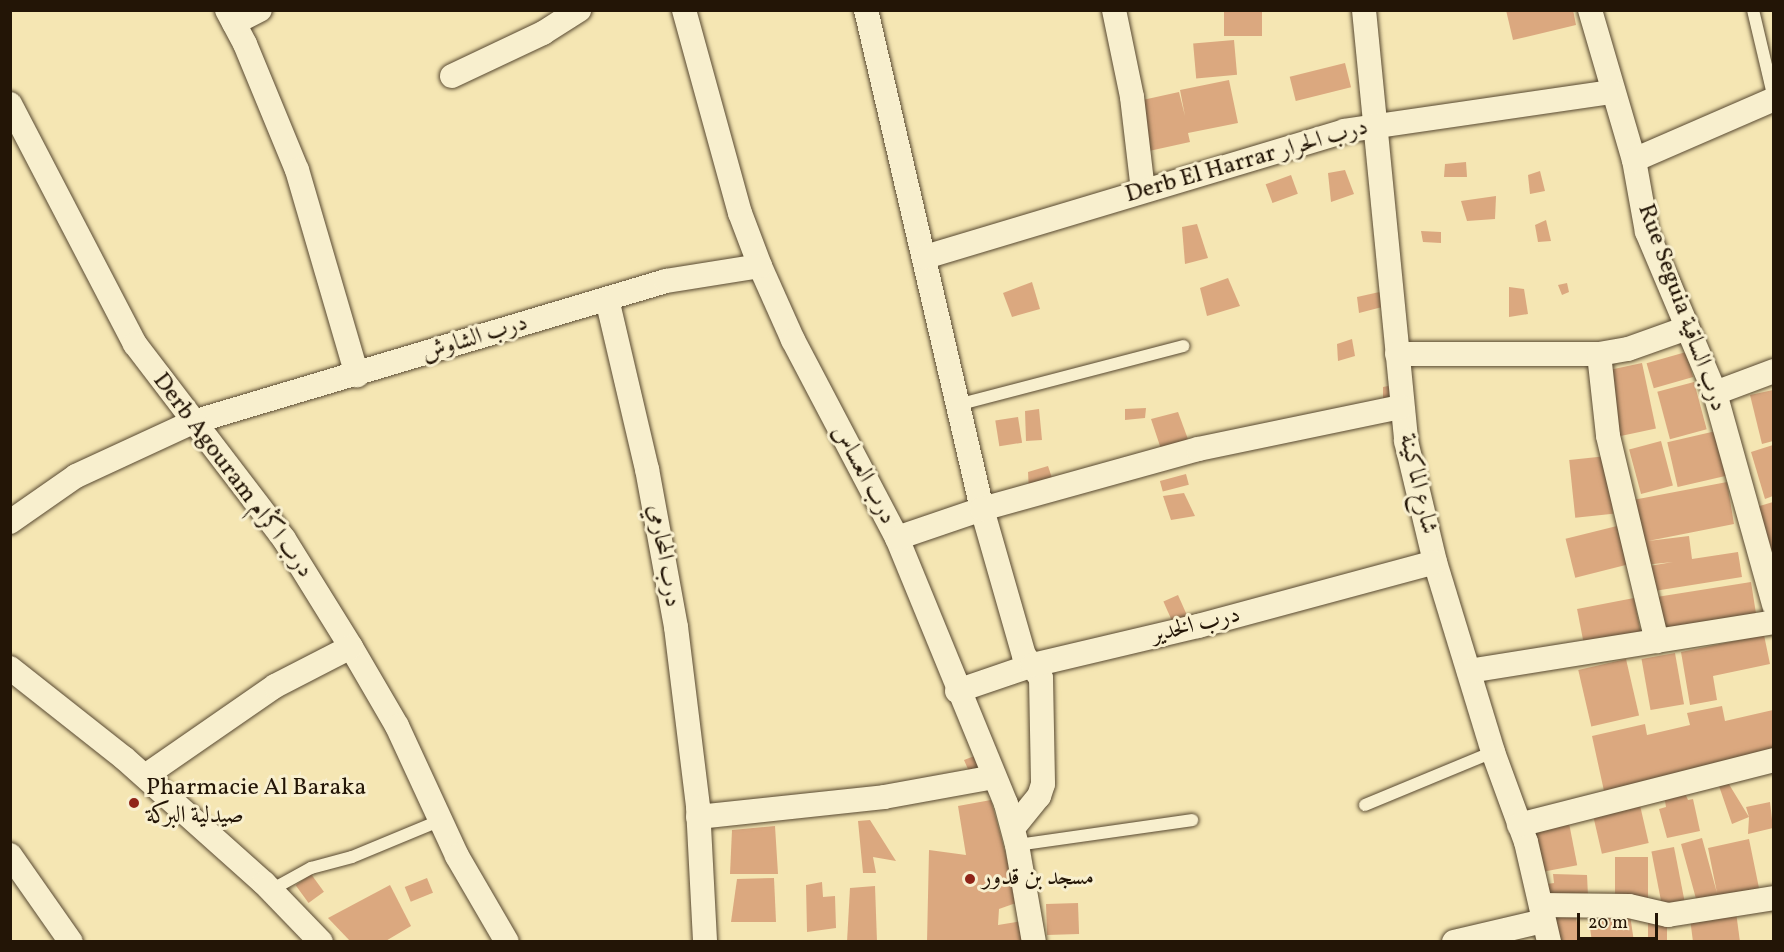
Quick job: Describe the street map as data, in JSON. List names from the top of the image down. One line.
{"streets":{"street":["Derb El Harrar درب الحرار","Rue Seguia درب الساقية","درب الشاوش","درب العساس","Derb Agouram درب اڭرام","شارع الماكينة","درب المحارمي","درب الخدير"]},"crossings":[["Derb El Harrar درب الحرار","Rue Seguia درب الساقية"],["Derb El Harrar درب الحرار","شارع الماكينة"],["درب الشاوش","درب العساس"],["درب الشاوش","Derb Agouram درب اڭرام"],["درب الشاوش","درب المحارمي"],["درب العساس","درب الخدير"],["شارع الماكينة","درب الخدير"]],"places":["Pharmacie Al Baraka صيدلية البركة","مسجد بن قدور"],"scale_bar":"20 m"}
